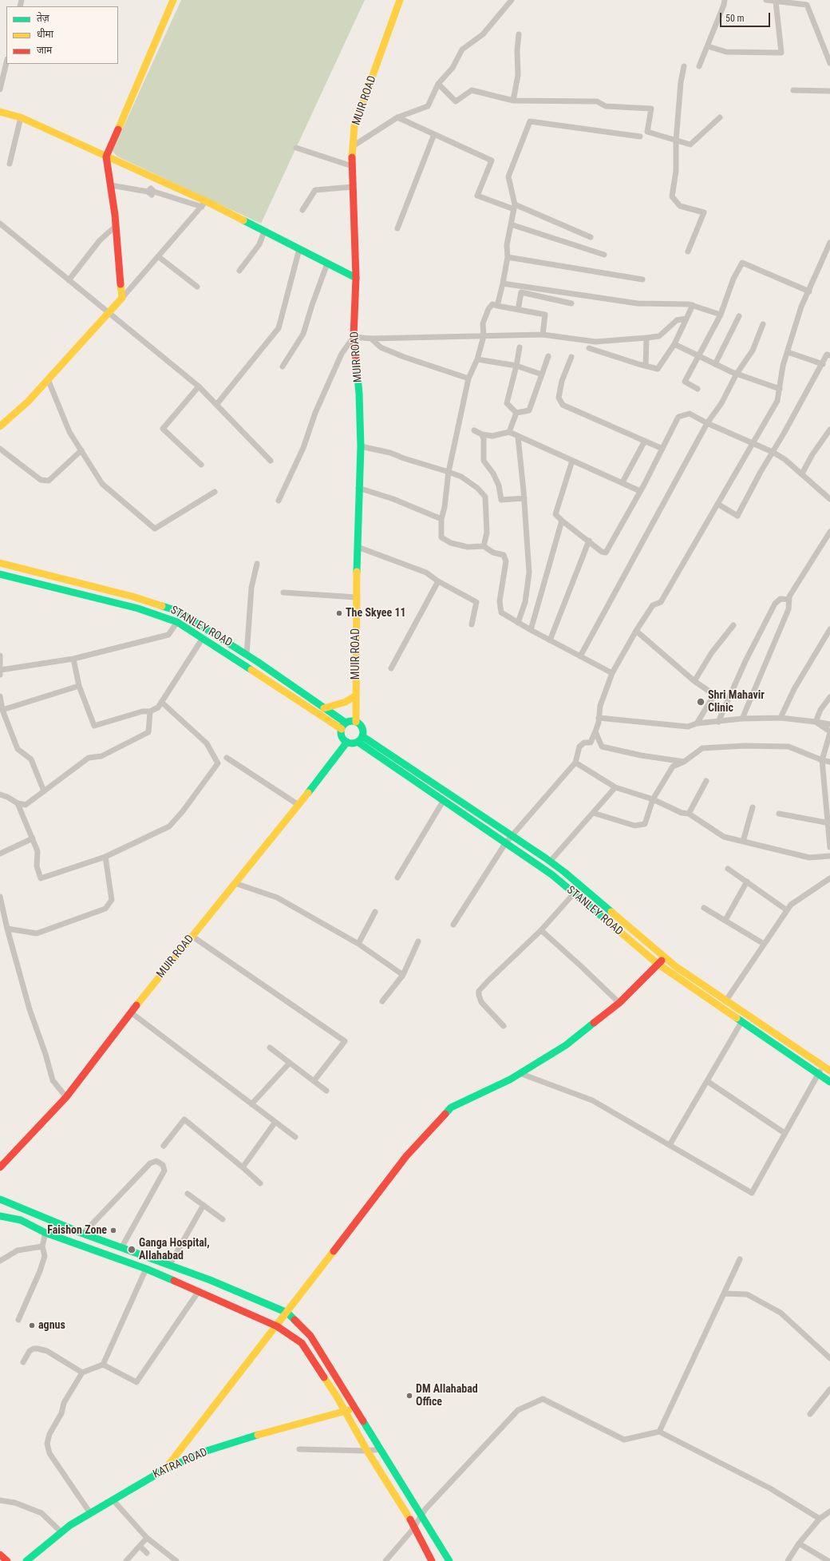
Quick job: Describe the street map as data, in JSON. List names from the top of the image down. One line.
{"streets":{"main road":["MUIR ROAD","STANLEY ROAD","KATRA ROAD"]},"crossings":[["MUIR ROAD","STANLEY ROAD"]],"places":["The Skyee 11","Shri Mahavir Clinic","Faishon Zone","Ganga Hospital, Allahabad","agnus","DM Allahabad Office"],"legend":["तेज़","धीमा","जाम"],"scale_bar":"50 m"}
